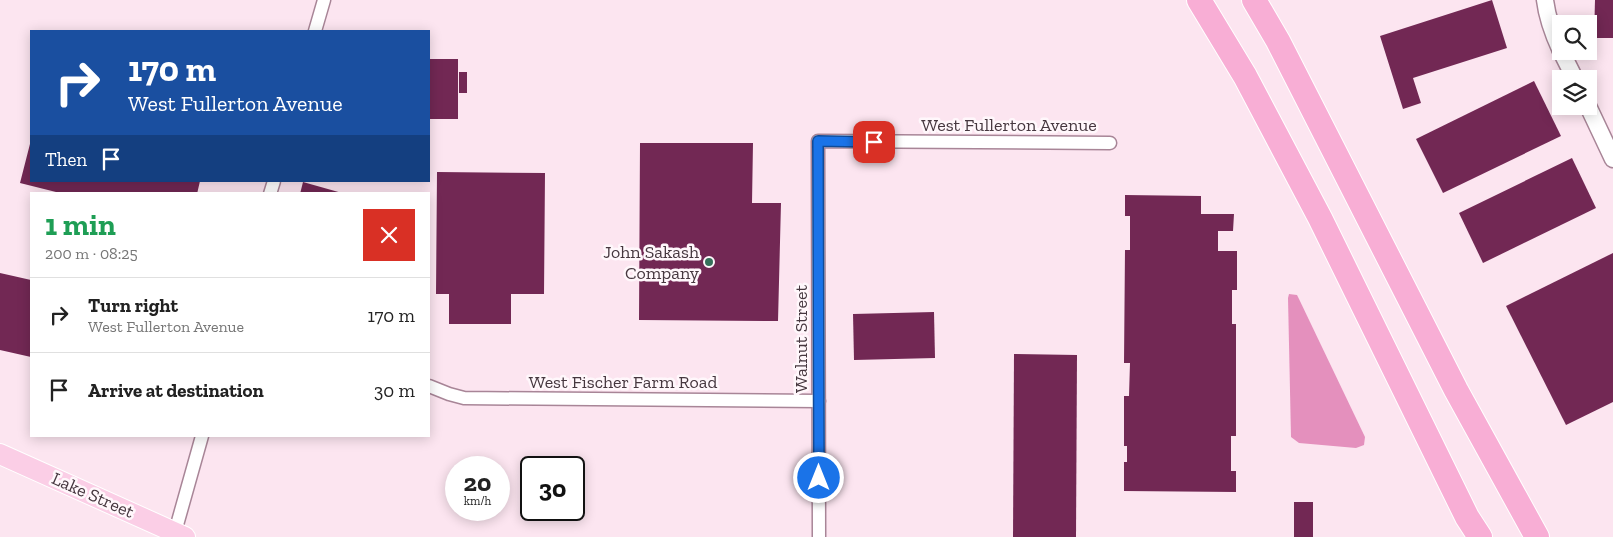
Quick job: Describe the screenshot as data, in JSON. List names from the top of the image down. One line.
{"streets":{"main road":["Lake Street"],"street":["West Fullerton Avenue","Walnut Street","West Fischer Farm Road"]},"crossings":[["West Fullerton Avenue","Walnut Street"],["Walnut Street","West Fischer Farm Road"]],"places":["John Sakash Company"],"page":{"turn":["170 m","West Fullerton Avenue"],"then":"Then","heading":["1 min","200 m · 08:25"],"list":[{"name":"Turn right","note":"West Fullerton Avenue","value":"170 m"},{"name":"Arrive at destination","value":"30 m"}],"speed":"20 km/h","limit":"30"}}
